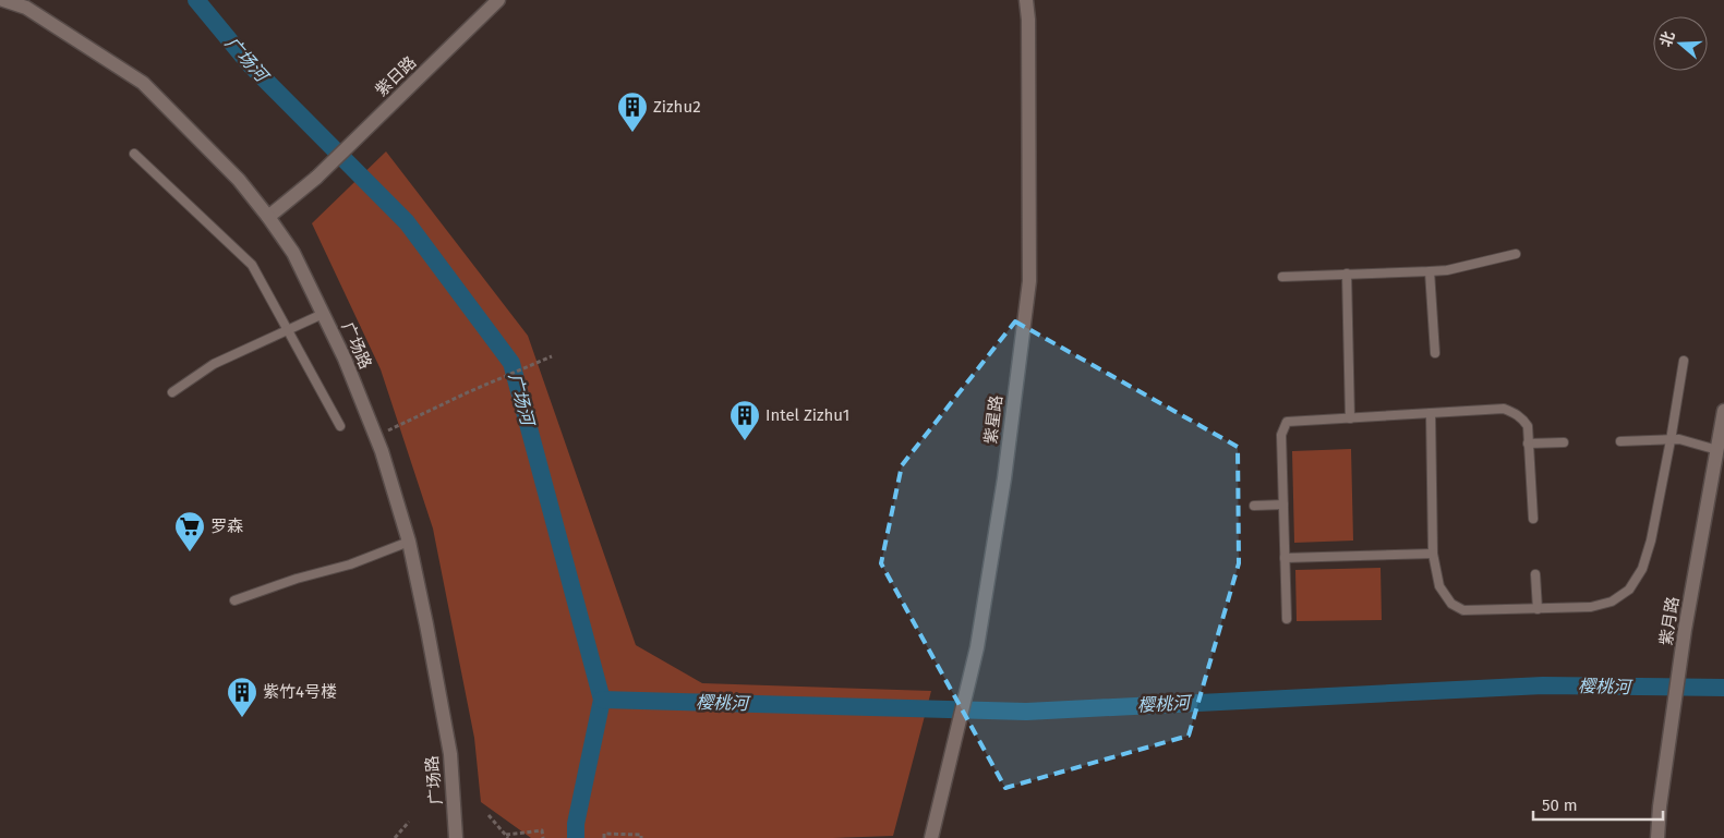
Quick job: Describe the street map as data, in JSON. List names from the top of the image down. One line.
{"streets":{"street":["紫日路","广场路","紫星路","紫月路"]},"crossings":[["紫日路","广场路"]],"water":["广场河","樱桃河"],"places":{"building":["Zizhu2","Intel Zizhu1","紫竹4号楼"],"supermarket":["罗森"]},"scale_bar":"50 m","north":"left"}
